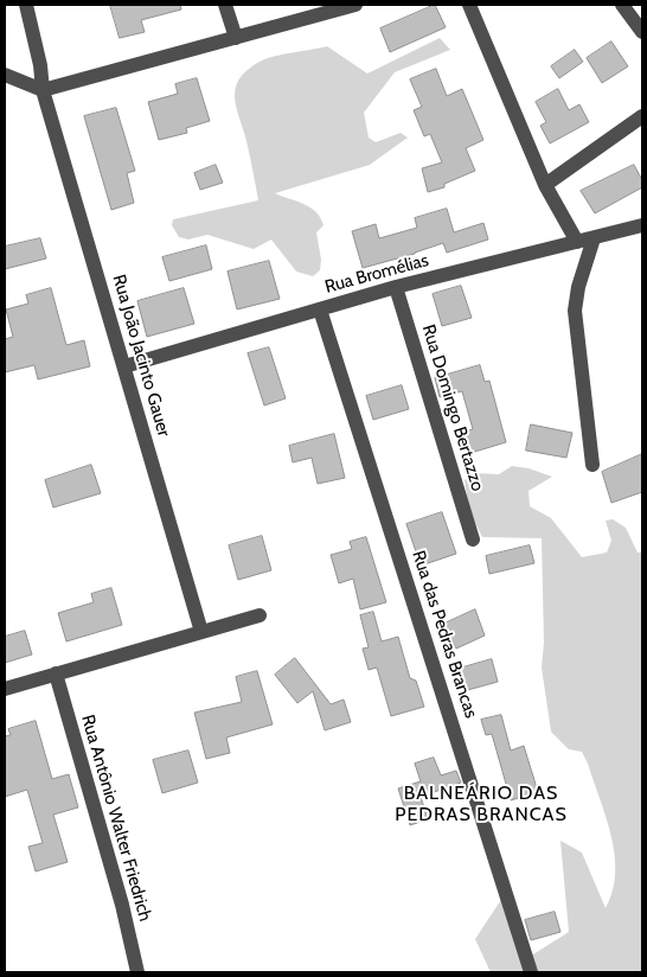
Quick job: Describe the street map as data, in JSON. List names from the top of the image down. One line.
{"streets":{"street":["Rua Bromélias","Rua João Jacinto Gauer","Rua Domingo Bertazzo","Rua das Pedras Brancas","Rua Antônio Walter Friedrich"]},"crossings":[["Rua Bromélias","Rua João Jacinto Gauer"],["Rua Bromélias","Rua Domingo Bertazzo"],["Rua Bromélias","Rua das Pedras Brancas"]],"districts":["BALNEÁRIO DAS PEDRAS BRANCAS"]}
